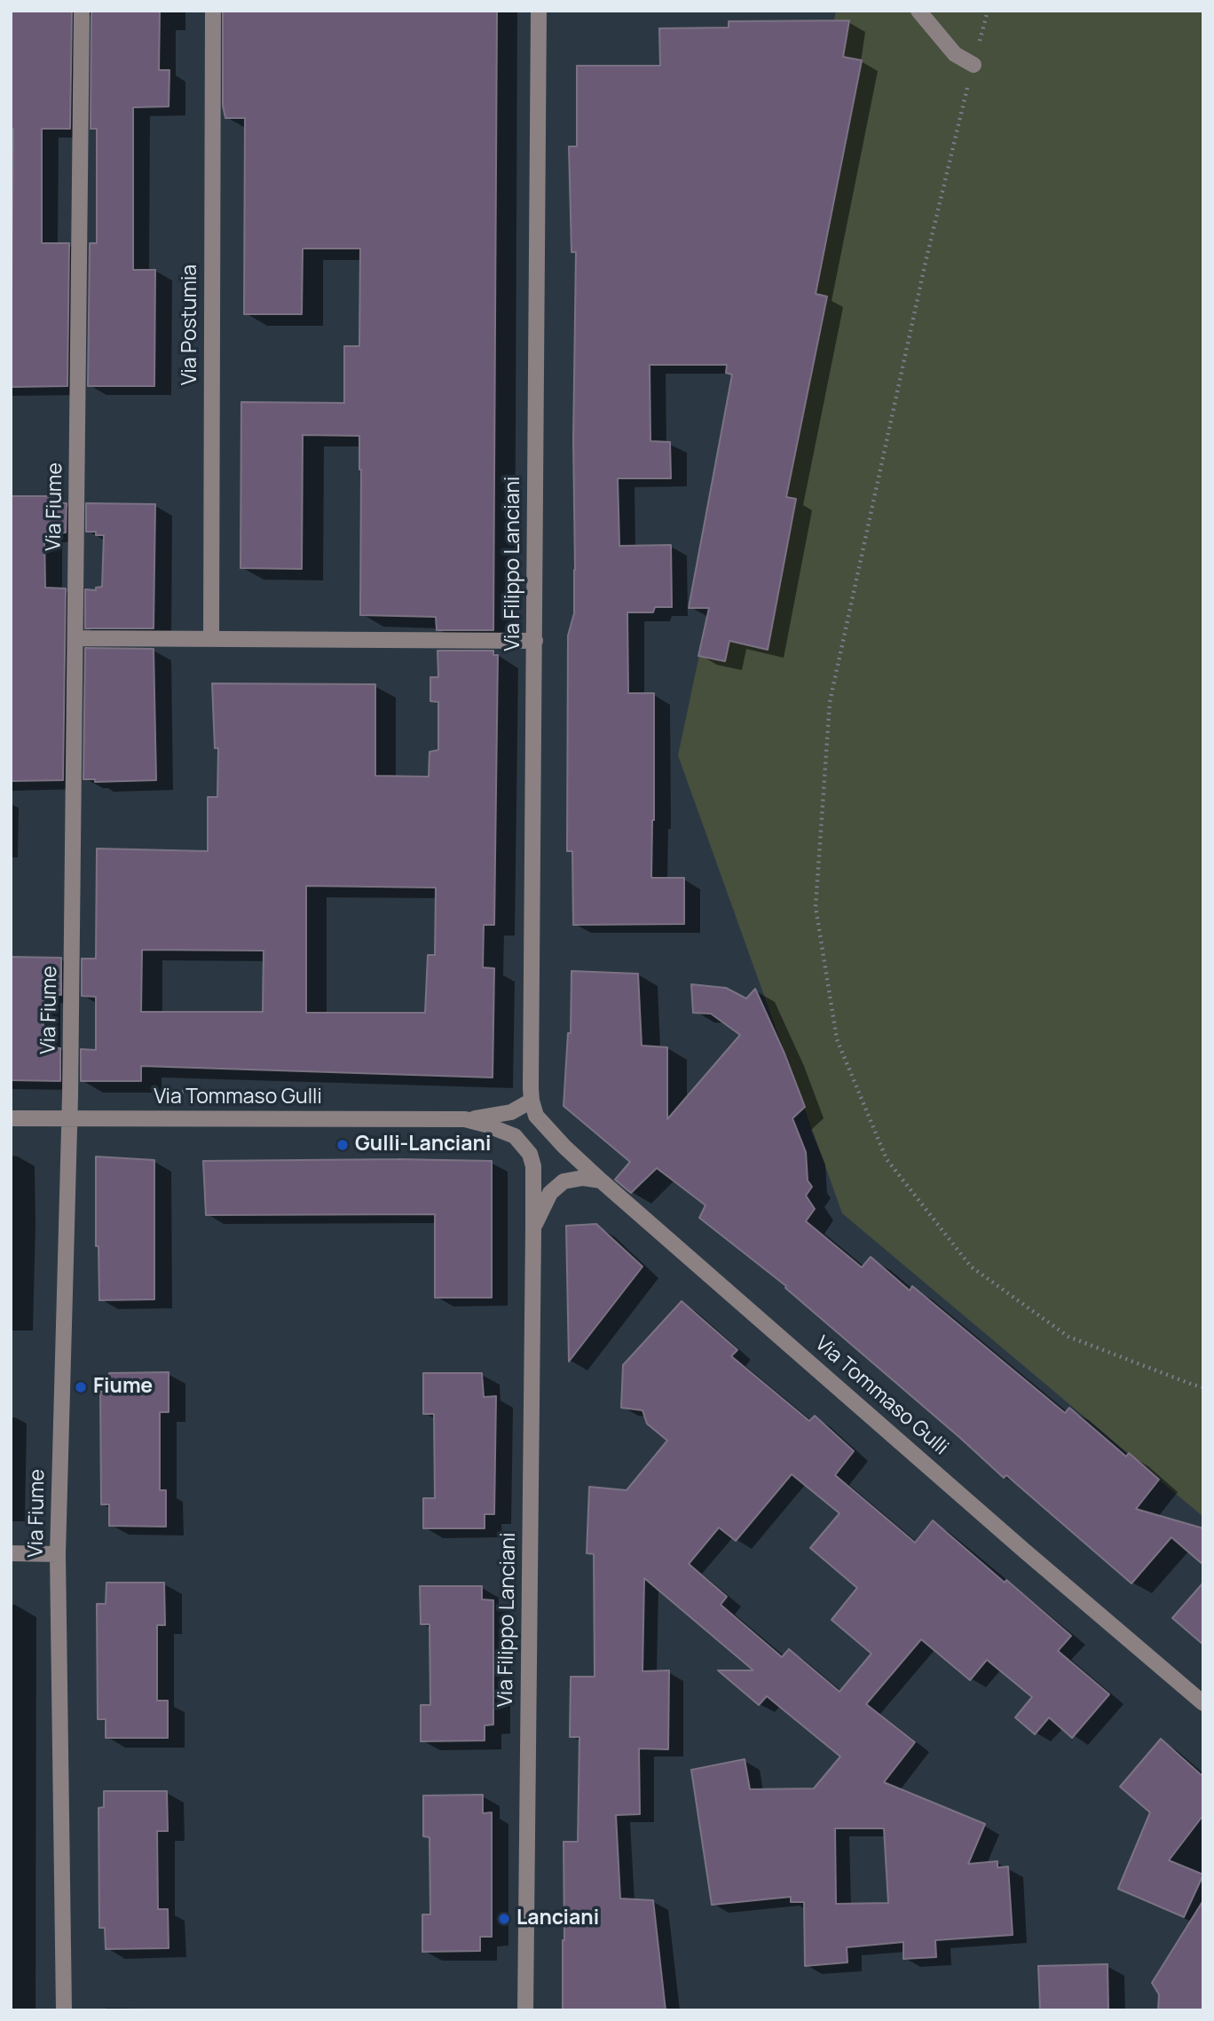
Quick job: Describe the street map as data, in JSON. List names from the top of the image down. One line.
{"streets":{"street":["Via Postumia","Via Fiume","Via Filippo Lanciani","Via Tommaso Gulli"]},"crossings":[["Via Fiume","Via Tommaso Gulli"],["Via Filippo Lanciani","Via Tommaso Gulli"]],"places":["Gulli-Lanciani","Fiume","Lanciani"]}
